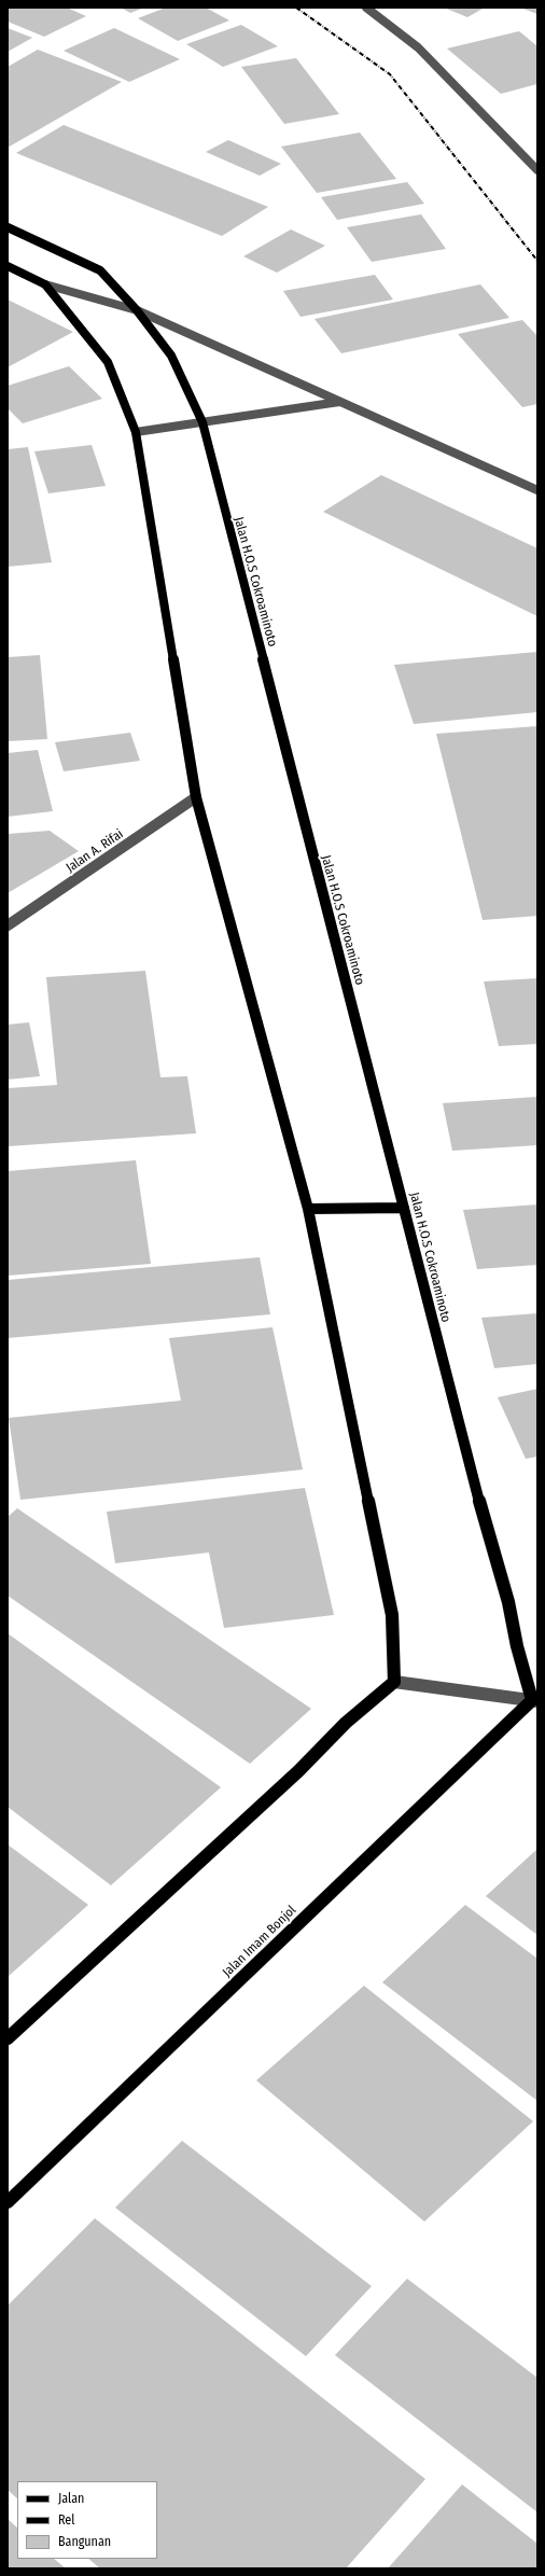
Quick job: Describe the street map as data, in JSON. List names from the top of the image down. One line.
{"streets":{"main road":["Jalan H.O.S Cokroaminoto","Jalan Imam Bonjol"],"street":["Jalan A. Rifai"]},"crossings":[["Jalan H.O.S Cokroaminoto","Jalan Imam Bonjol"]],"legend":["Jalan","Rel","Bangunan"]}
